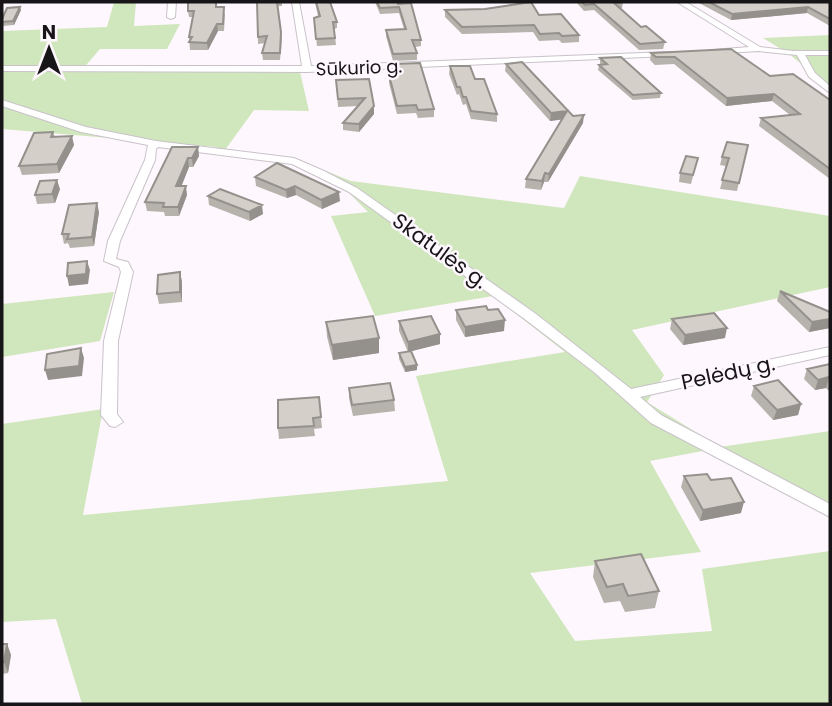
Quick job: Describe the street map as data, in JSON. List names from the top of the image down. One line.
{"streets":{"street":["Sūkurio g.","Skatulės g.","Pelėdų g."]},"crossings":[["Skatulės g.","Pelėdų g."]],"north":"top"}
